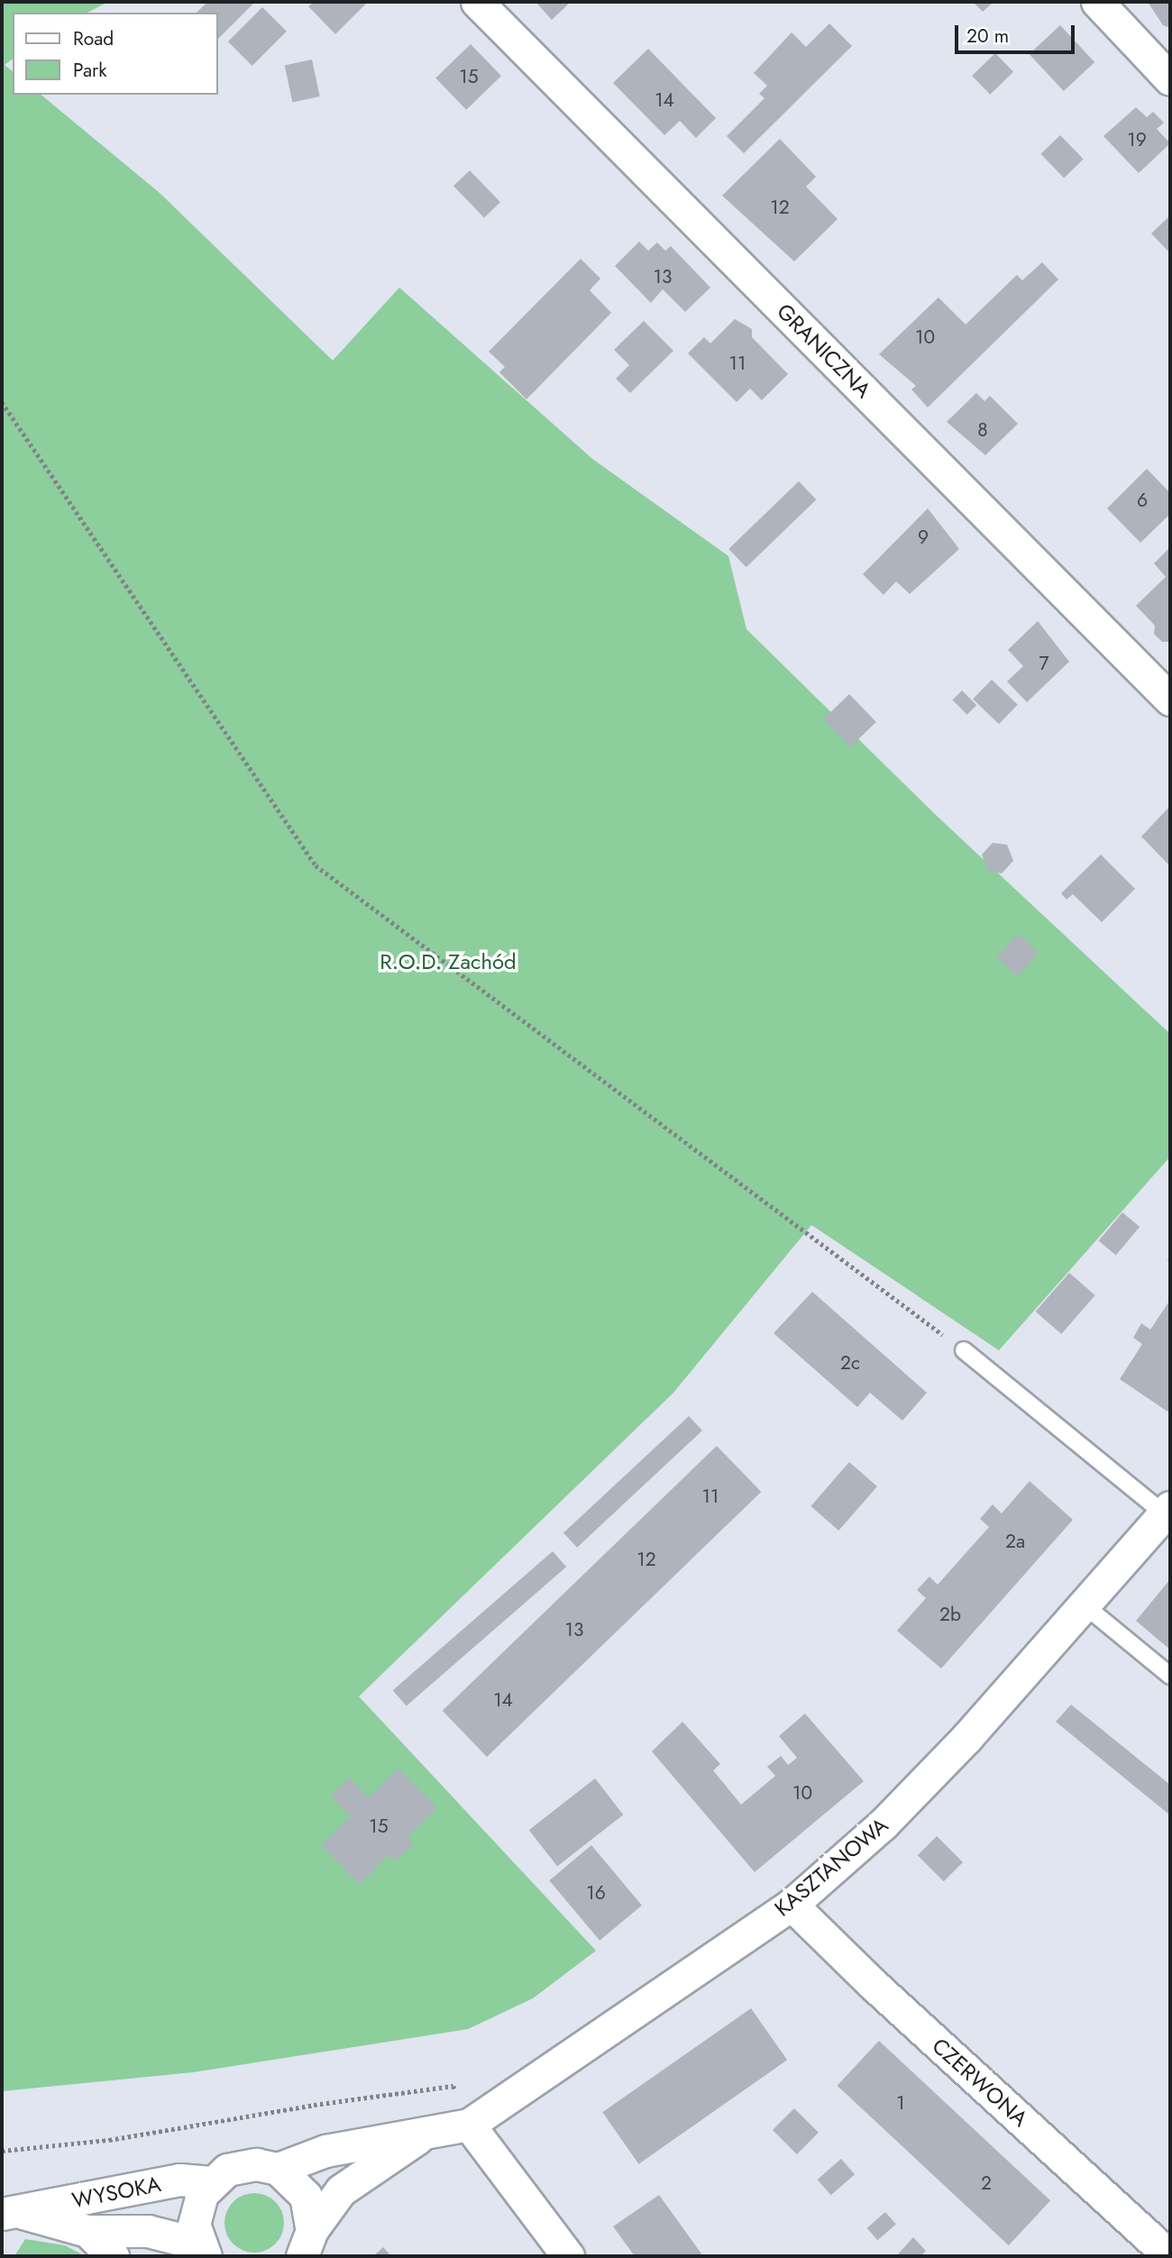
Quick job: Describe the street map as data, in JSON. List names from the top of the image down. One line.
{"streets":{"street":["GRANICZNA","KASZTANOWA","CZERWONA","WYSOKA"]},"crossings":[["KASZTANOWA","CZERWONA"]],"parks":["R.O.D. Zachód"],"house_numbers":["15","14","19","12","13","10","11","8","6","9","7","2c","11","2a","12","2b","13","14","10","15","16","1","2"],"legend":["Road","Park"],"scale_bar":"20 m"}
